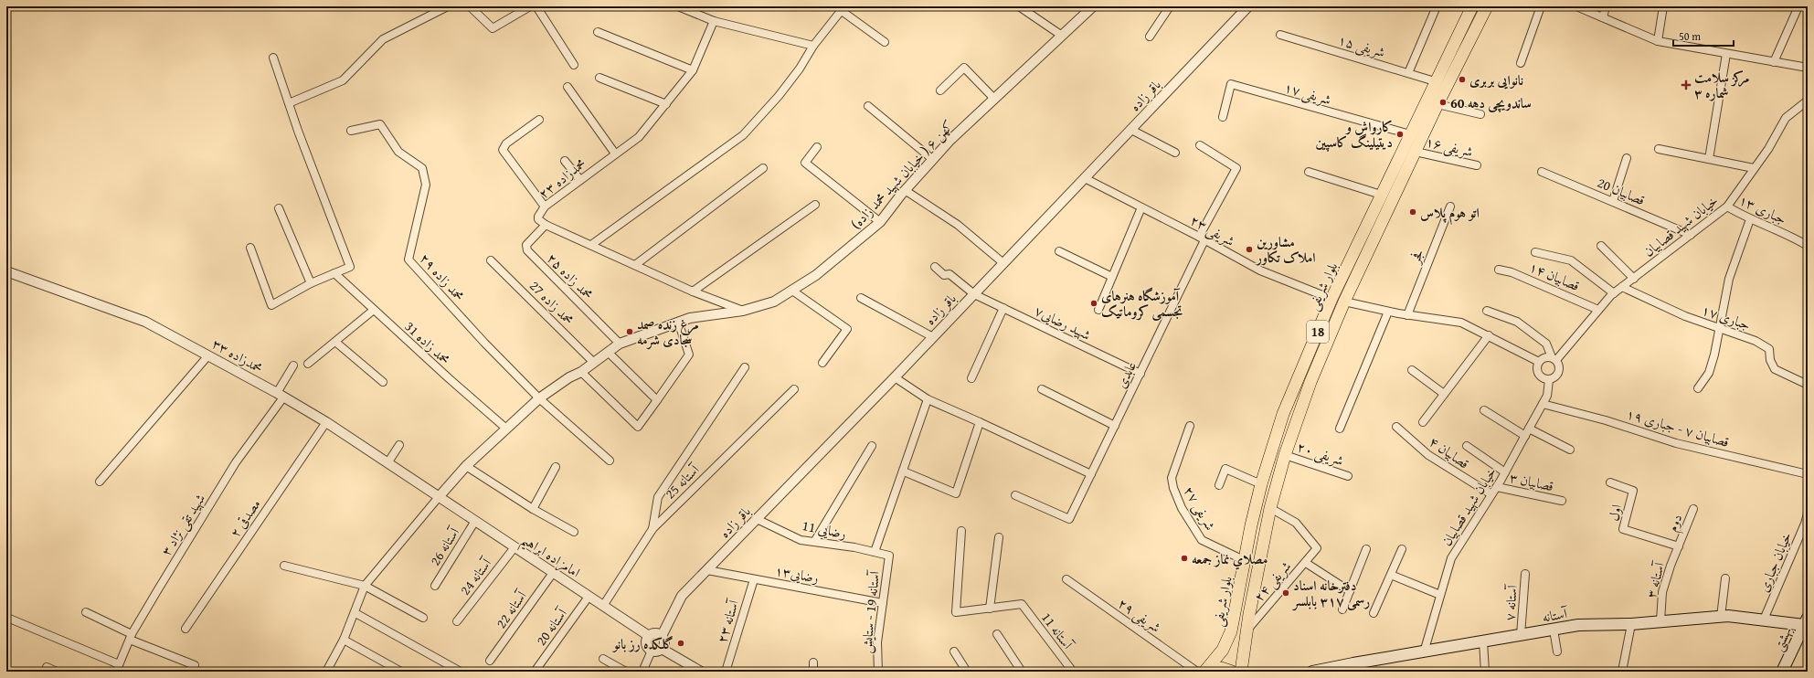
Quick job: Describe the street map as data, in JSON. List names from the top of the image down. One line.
{"streets":{"main road":["بلوار شریفی","18","آستانه","بهشتی"],"street":["شریفی ۱۵","شریفی ۱۷","باقر زاده","شریفی ۱۶","کهن ۶ ( خیابان شهید محمد زاده)","محمدزاده ۲۳","قصابیان 20","جباری ۱۳","خیابان شهید قصابیان","شریفی ۲۳","فجر","محمد زاده ۲۵","قصابیان ۱۴","محمد زاده ۲۹","محمد زاده 27","جباری ۱۷","شهید رضایی۷","محمد زاده 31","محمدزاده ۳۳","عابدی","قصابيان ۷ - جباری ۱۹","قصابیان ۴","شریفی ۲۰","آستانه 25","قصابیان ۳","شریفی ۲۷","اول","مصدقی ۲","دوم","شهید تقی نژاد ۳","رضایی 11","آستانه 26","امامزاده ابراهیم","خیابان جباری","رضایی۱۳","آستانه 24","آستانه ۳","شریفی ۲۴","آستانه ۷","آستانه 22","آستانه 19 - ستایش","شریفی ۲۹","آستانه ۲۳","آستانه 20","آستانه 11"]},"crossings":[["شریفی ۱۵","بلوار شریفی"],["شریفی ۱۷","بلوار شریفی"],["باقر زاده","شریفی ۲۳"],["باقر زاده","شهید رضایی۷"],["باقر زاده","رضایی 11"],["باقر زاده","امامزاده ابراهیم"],["باقر زاده","رضایی۱۳"],["شریفی ۱۶","بلوار شریفی"],["کهن ۶ ( خیابان شهید محمد زاده)","محمد زاده ۲۵"],["کهن ۶ ( خیابان شهید محمد زاده)","محمد زاده ۲۹"],["کهن ۶ ( خیابان شهید محمد زاده)","محمد زاده 27"],["کهن ۶ ( خیابان شهید محمد زاده)","محمد زاده 31"],["کهن ۶ ( خیابان شهید محمد زاده)","محمدزاده ۳۳"],["کهن ۶ ( خیابان شهید محمد زاده)","امامزاده ابراهیم"],["محمدزاده ۲۳","محمد زاده ۲۵"],["قصابیان 20","خیابان شهید قصابیان"],["جباری ۱۳","خیابان شهید قصابیان"],["خیابان شهید قصابیان","قصابیان ۱۴"],["خیابان شهید قصابیان","جباری ۱۷"],["خیابان شهید قصابیان","قصابيان ۷ - جباری ۱۹"],["خیابان شهید قصابیان","قصابیان ۴"],["خیابان شهید قصابیان","قصابیان ۳"],["خیابان شهید قصابیان","آستانه"],["شریفی ۲۳","بلوار شریفی"],["شریفی ۲۳","عابدی"],["بلوار شریفی","شریفی ۲۰"],["بلوار شریفی","شریفی ۲۷"],["بلوار شریفی","شریفی ۲۴"],["بلوار شریفی","شریفی ۲۹"],["شهید رضایی۷","عابدی"],["محمدزاده ۳۳","مصدقی ۲"],["محمدزاده ۳۳","شهید تقی نژاد ۳"],["محمدزاده ۳۳","امامزاده ابراهیم"],["آستانه 25","امامزاده ابراهیم"],["اول","دوم"],["اول","آستانه ۳"],["دوم","آستانه ۳"],["رضایی 11","آستانه 19 - ستایش"],["آستانه 26","امامزاده ابراهیم"],["امامزاده ابراهیم","آستانه 24"],["امامزاده ابراهیم","آستانه 22"],["امامزاده ابراهیم","آستانه 20"],["خیابان جباری","آستانه"],["رضایی۱۳","آستانه 19 - ستایش"],["رضایی۱۳","آستانه ۲۳"],["آستانه ۳","آستانه"],["آستانه ۷","آستانه"],["آستانه","بهشتی"]],"places":{"other":["نانوایی بربری","ساندویچی دهه 60","کارواش و دیتیلینگ کاسپین","اتو هوم پلاس","مشاورین املاک تکاور","آموزشگاه هنرهای تجسمی کروماتیک","مرغ زنده صمد سجادی شرمه","مصلاي نماز جمعه","دفترخانه اسناد رسمی ۳۱۷ بابلسر","گلکده رز بانو"],"health":["مرکز سلامت شماره ۳"]},"scale_bar":"50 m"}
